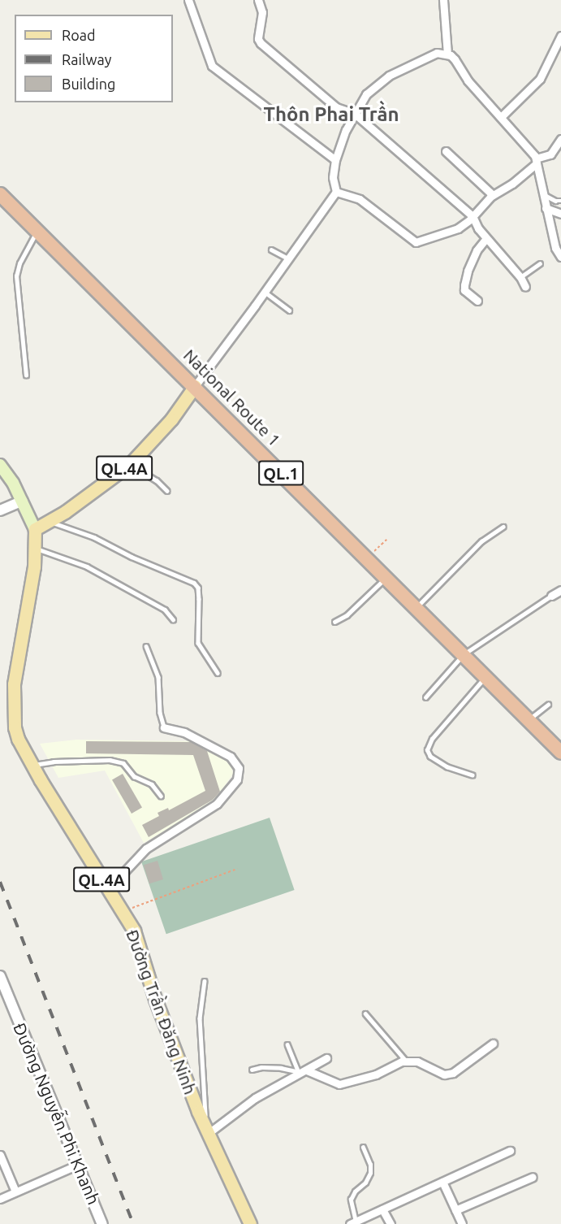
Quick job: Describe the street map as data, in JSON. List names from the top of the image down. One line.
{"streets":{"highway":["National Route 1","QL.1"],"main road":["QL.4A","Đường Trần Đăng Ninh"],"street":["Đường Nguyễn Phi Khanh"]},"crossings":[["National Route 1","QL.4A"],["QL.4A","Đường Trần Đăng Ninh"]],"districts":["Thôn Phai Trần"],"legend":["Road","Railway","Building"]}
